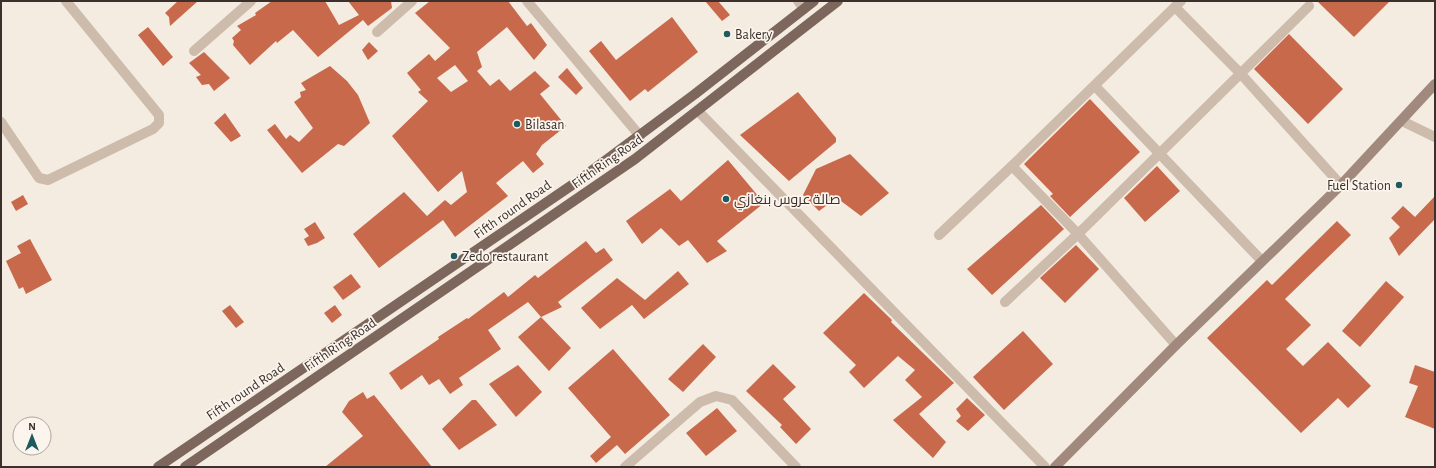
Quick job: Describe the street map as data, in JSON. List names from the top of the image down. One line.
{"streets":{"main road":["Fifth Ring Road","Fifth round Road"]},"places":["Bakery","Bilasan","Fuel Station","صالة عروس بنغازي","Zedo restaurant"],"north":"top"}
